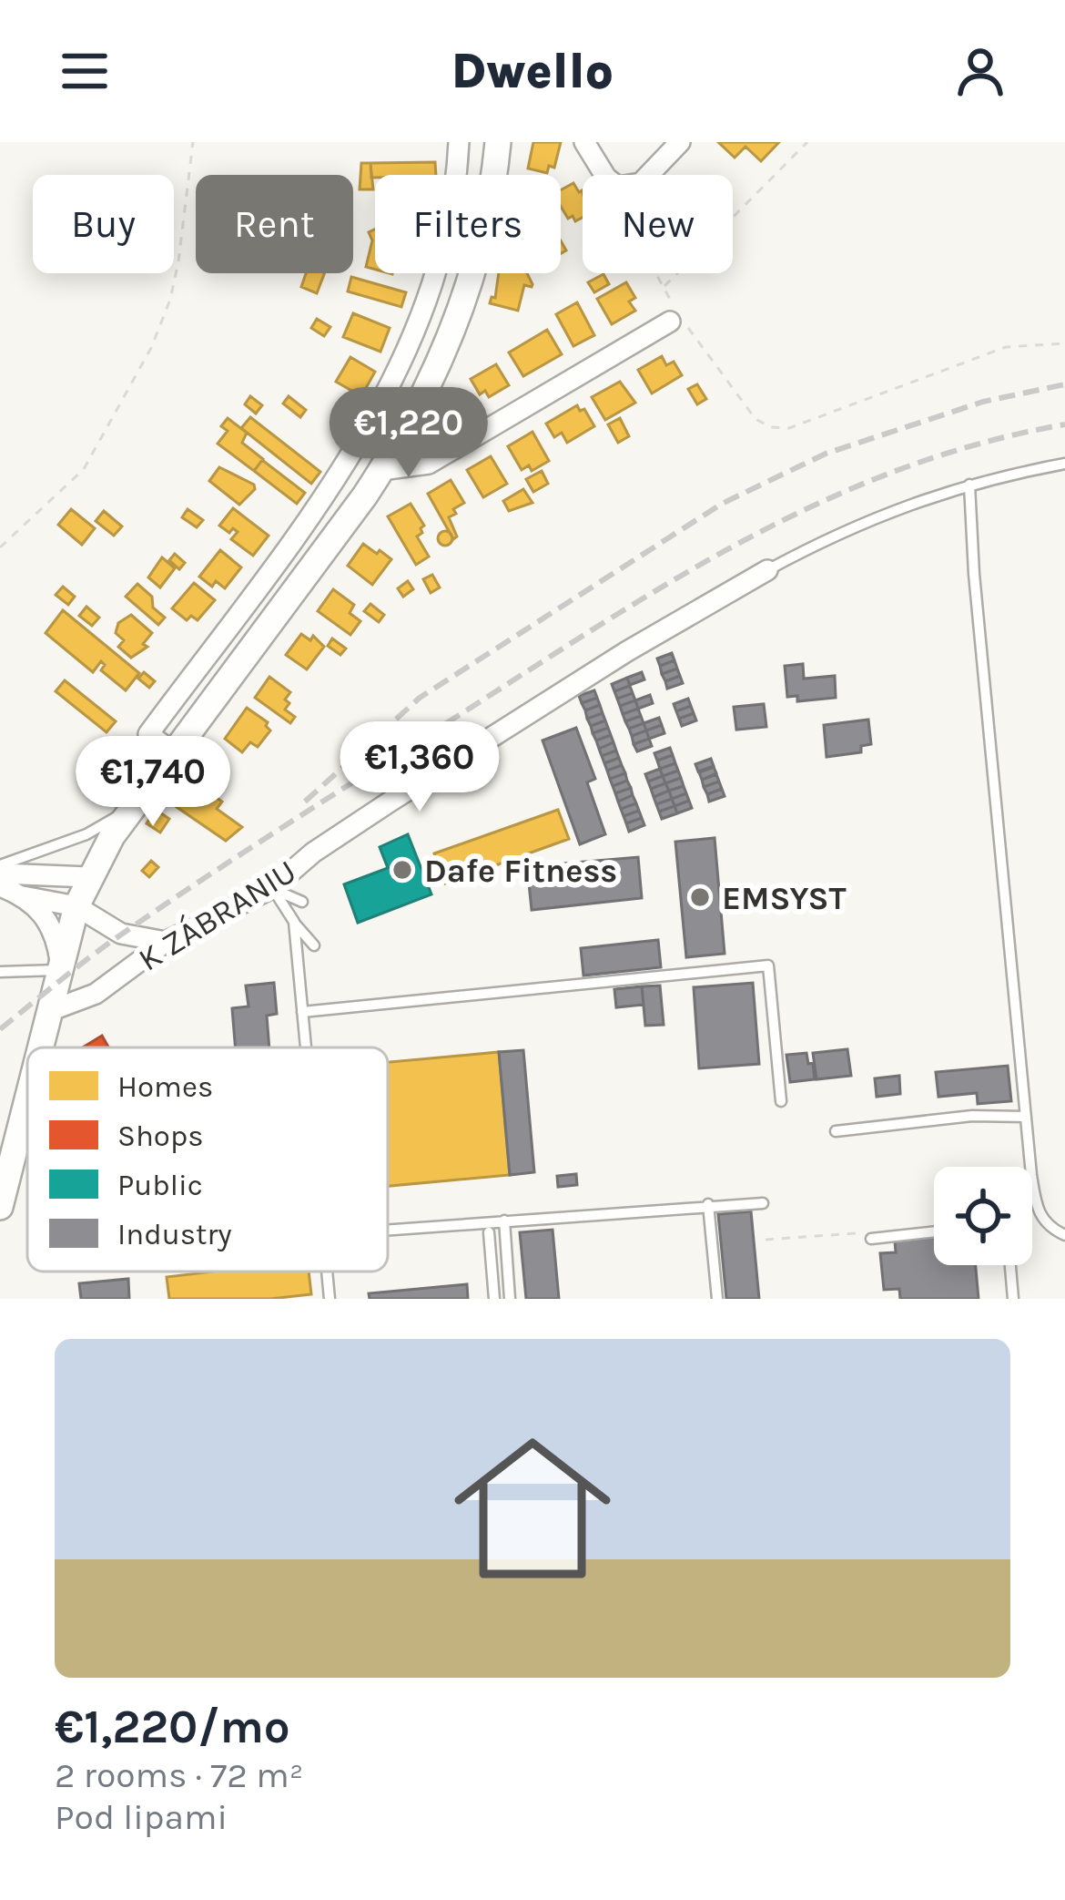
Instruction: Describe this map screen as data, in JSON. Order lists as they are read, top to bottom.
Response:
{
  "streets": {
    "street": ["K ZÁBRANIU"]
  },
  "places": ["Dafe Fitness", "EMSYST"],
  "legend": [
    "Homes",
    "Shops",
    "Public",
    "Industry"
  ],
  "page": {
    "header": "Dwello",
    "chip": [
      "Buy",
      "Rent",
      "Filters",
      "New"
    ],
    "price": ["€1,220", "€1,360", "€1,740"],
    "list": [
      {
        "name": "€1,220/mo",
        "note": "2 rooms · 72 m² · Pod lipami"
      }
    ]
  }
}
